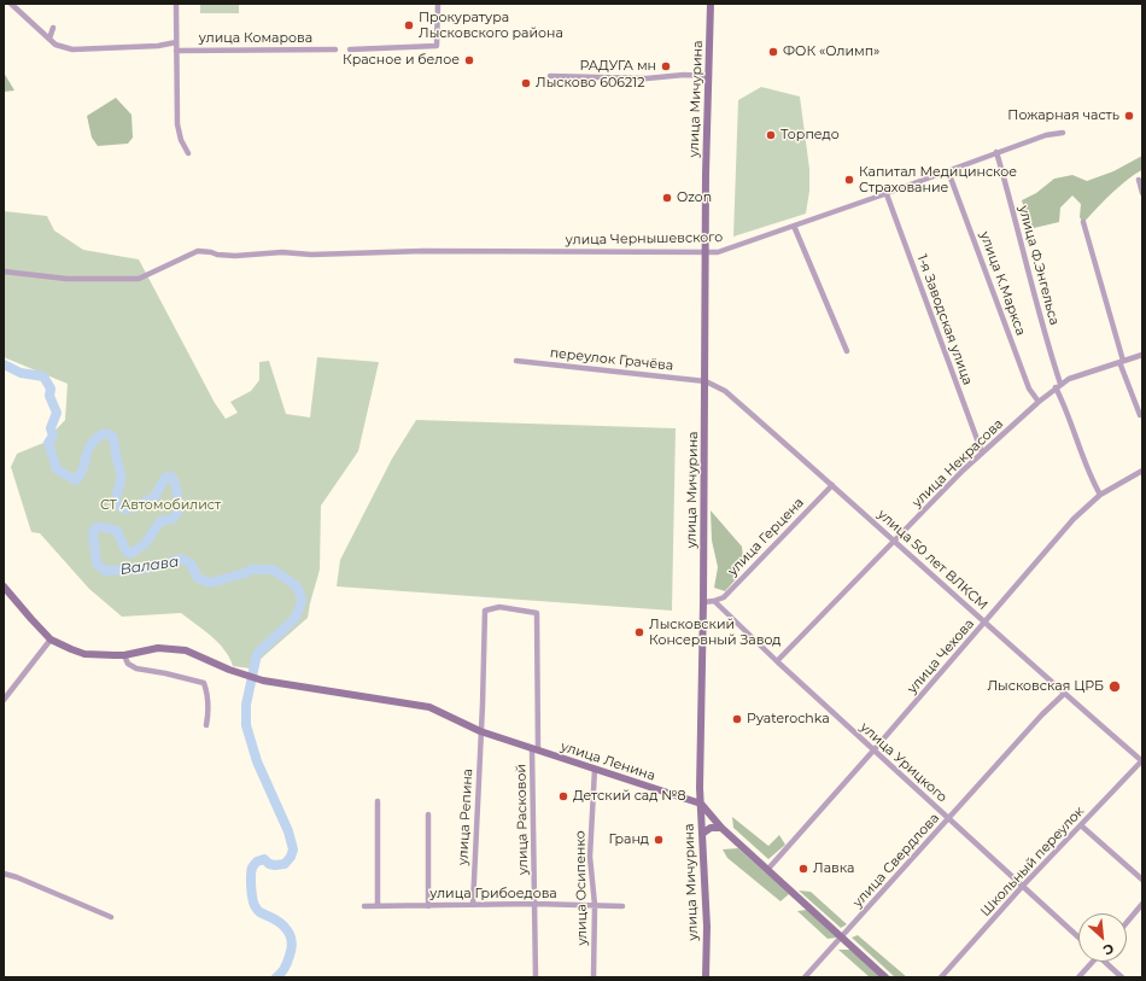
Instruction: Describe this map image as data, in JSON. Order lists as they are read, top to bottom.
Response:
{
  "streets": {
    "main road": ["улица Мичурина", "улица Ленина"],
    "street": [
      "улица Комарова",
      "улица Чернышевского",
      "улица Ф.Энгельса",
      "улица К.Маркса",
      "1-я Заводская улица",
      "переулок Грачёва",
      "улица Некрасова",
      "улица Герцена",
      "улица 50 лет ВЛКСМ",
      "улица Чехова",
      "улица Урицкого",
      "улица Репина",
      "улица Расковой",
      "улица Свердлова",
      "Школьный переулок",
      "улица Осипенко",
      "улица Грибоедова"
    ]
  },
  "crossings": [
    ["улица Мичурина", "улица Чернышевского"],
    ["улица Мичурина", "переулок Грачёва"],
    ["улица Мичурина", "улица 50 лет ВЛКСМ"],
    ["улица Мичурина", "улица Ленина"],
    ["улица Чернышевского", "улица Ф.Энгельса"],
    ["улица Чернышевского", "улица К.Маркса"],
    ["улица Чернышевского", "1-я Заводская улица"],
    ["улица Ф.Энгельса", "улица Некрасова"],
    ["улица Ф.Энгельса", "улица Чехова"],
    ["улица К.Маркса", "улица Некрасова"],
    ["1-я Заводская улица", "улица Некрасова"],
    ["переулок Грачёва", "улица 50 лет ВЛКСМ"],
    ["улица Некрасова", "улица 50 лет ВЛКСМ"],
    ["улица Некрасова", "улица Урицкого"],
    ["улица Герцена", "улица 50 лет ВЛКСМ"],
    ["улица Герцена", "улица Урицкого"],
    ["улица 50 лет ВЛКСМ", "улица Чехова"],
    ["улица 50 лет ВЛКСМ", "улица Свердлова"],
    ["улица 50 лет ВЛКСМ", "Школьный переулок"],
    ["улица Чехова", "улица Урицкого"],
    ["улица Ленина", "улица Репина"],
    ["улица Ленина", "улица Расковой"],
    ["улица Ленина", "улица Осипенко"],
    ["улица Урицкого", "улица Свердлова"],
    ["улица Урицкого", "Школьный переулок"],
    ["улица Репина", "улица Расковой"],
    ["улица Репина", "улица Грибоедова"],
    ["улица Расковой", "улица Грибоедова"],
    ["улица Осипенко", "улица Грибоедова"]
  ],
  "water": ["Валава"],
  "parks": ["СТ Автомобилист"],
  "places": [
    "Прокуратура Лысковского района",
    "ФОК «Олимп»",
    "Красное и белое",
    "РАДУГА мн",
    "Лысково 606212",
    "Пожарная часть",
    "Торпедо",
    "Капитал Медицинское Страхование",
    "Ozon",
    "Лысковский Консервный Завод",
    "Лысковская ЦРБ",
    "Pyaterochka",
    "Детский сад №8",
    "Гранд",
    "Лавка"
  ],
  "north": "bottom right"
}
